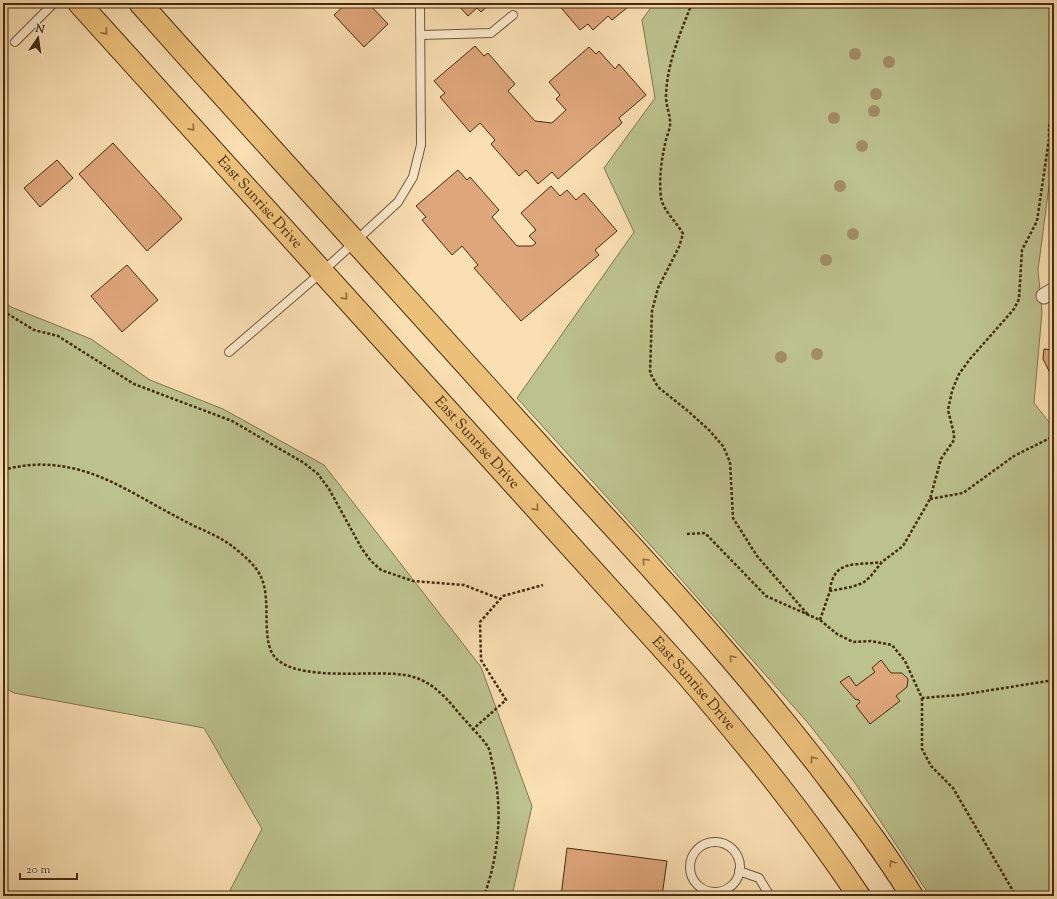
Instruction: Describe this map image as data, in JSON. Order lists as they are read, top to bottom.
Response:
{
  "streets": {
    "main road": ["East Sunrise Drive"]
  },
  "scale_bar": "20 m",
  "north": "top"
}
